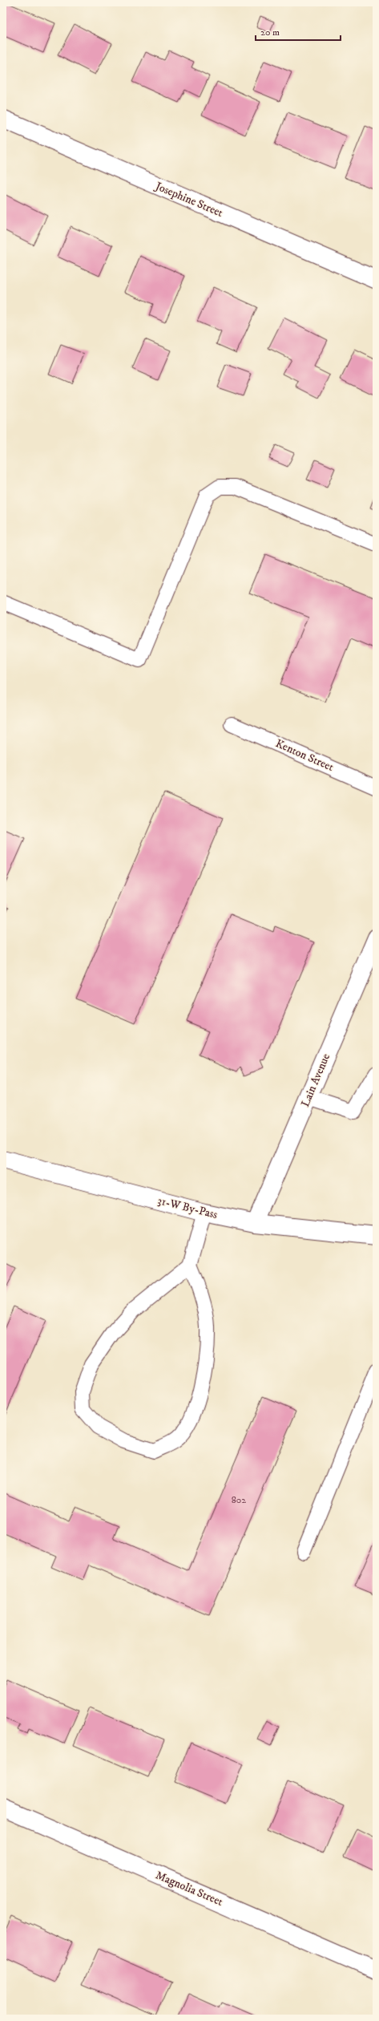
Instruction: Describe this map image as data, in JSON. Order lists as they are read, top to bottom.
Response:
{
  "streets": {
    "street": [
      "Josephine Street",
      "Lain Avenue",
      "31-W By-Pass",
      "Magnolia Street"
    ],
    "lane": ["Kenton Street"]
  },
  "crossings": [
    ["Lain Avenue", "31-W By-Pass"]
  ],
  "house_numbers": ["802"],
  "scale_bar": "20 m"
}
